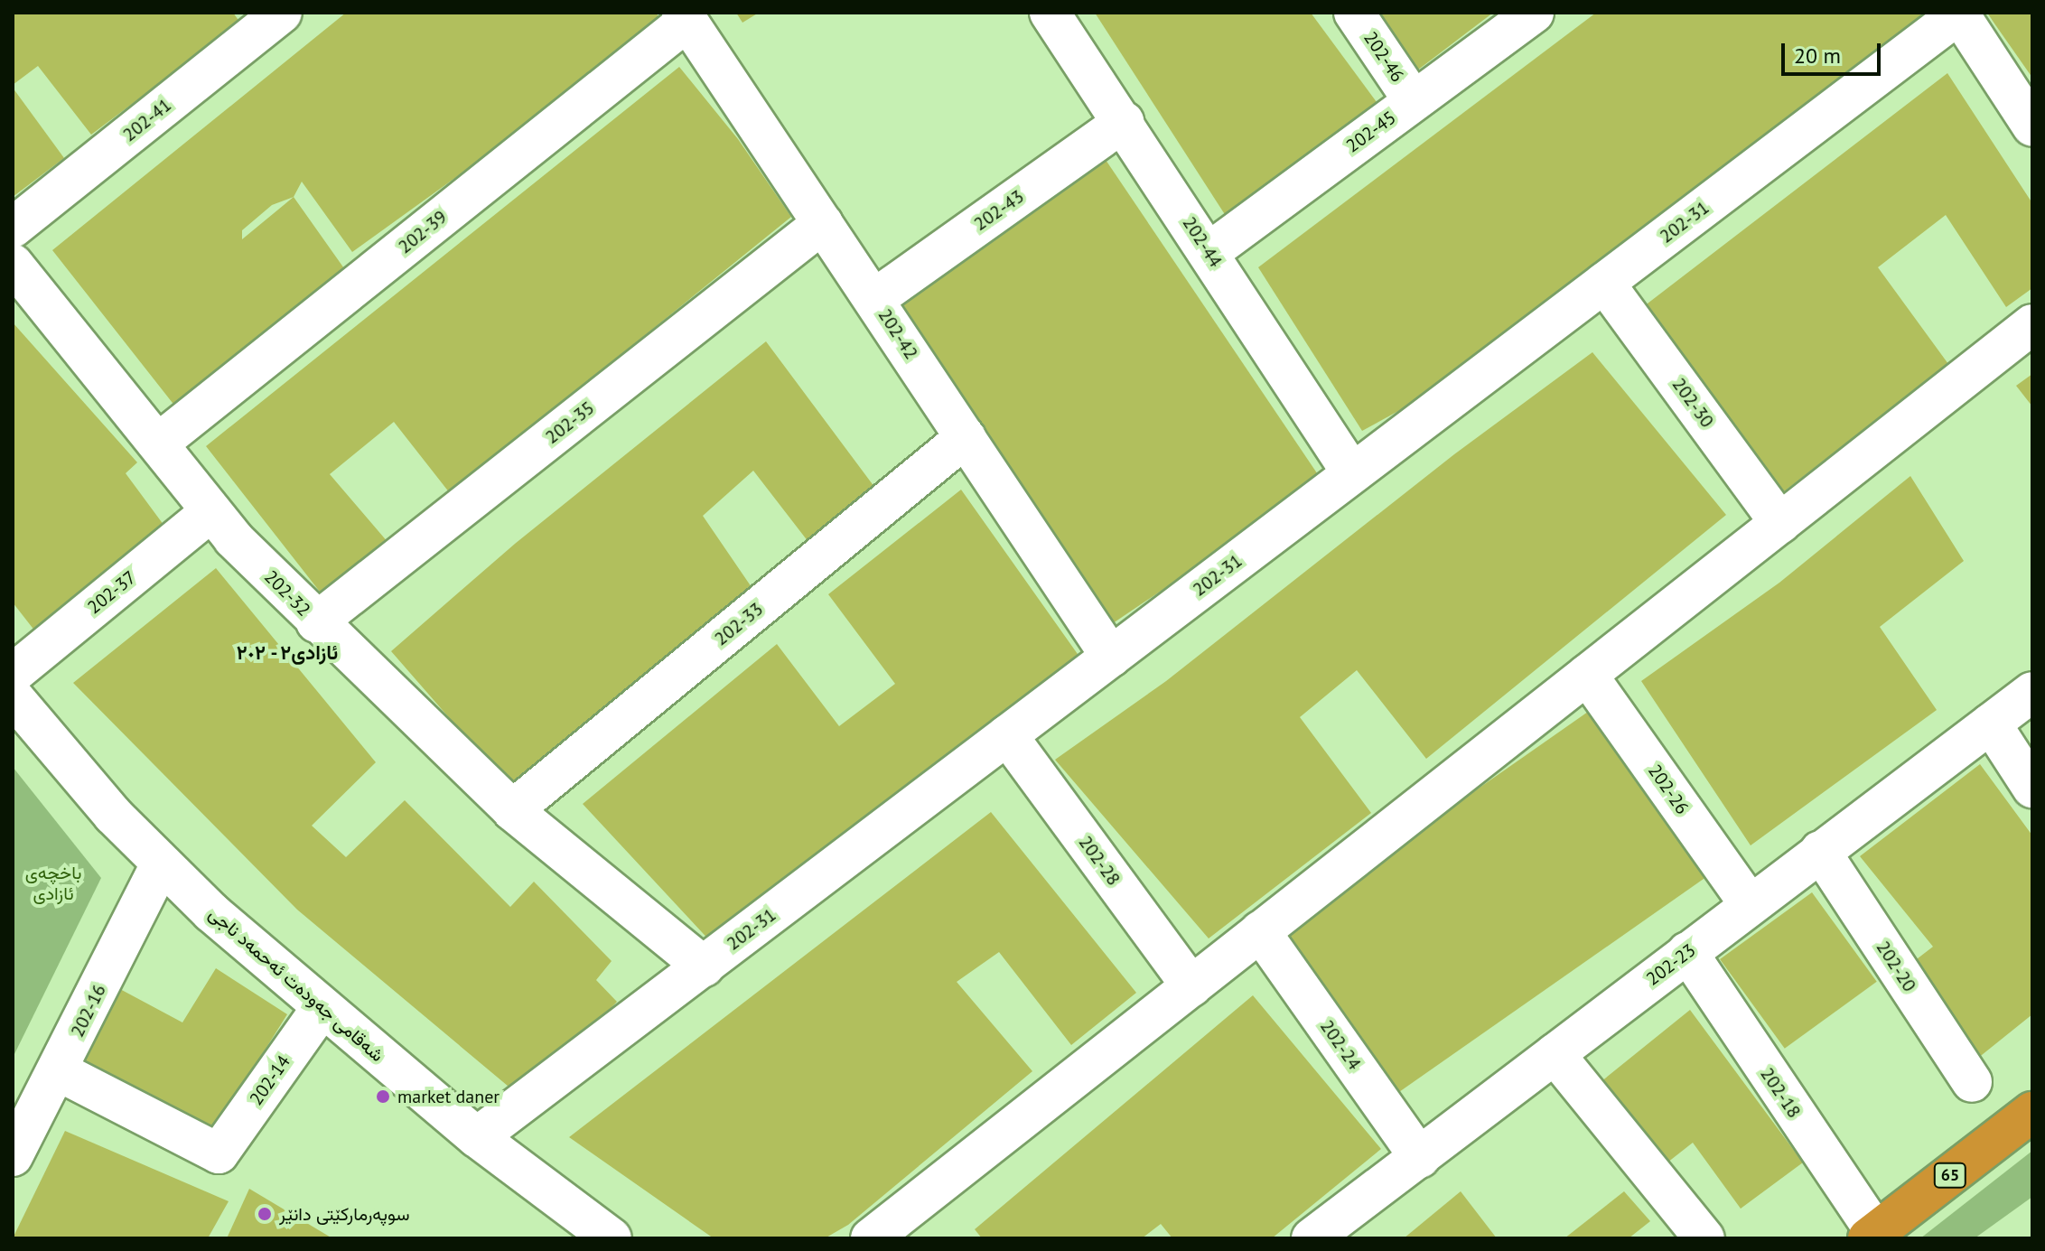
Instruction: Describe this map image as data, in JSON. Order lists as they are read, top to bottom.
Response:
{
  "streets": {
    "highway": ["65"],
    "street": [
      "202-46",
      "202-41",
      "202-45",
      "202-43",
      "202-31",
      "202-39",
      "202-44",
      "202-42",
      "202-30",
      "202-35",
      "202-37",
      "202-32",
      "202-33",
      "202-26",
      "202-28",
      "202-23",
      "202-20",
      "شەقامی جەودەت ئەحمەد ناجی",
      "202-16",
      "202-24",
      "202-14",
      "202-18"
    ]
  },
  "crossings": [
    ["202-46", "202-45"],
    ["202-45", "202-44"],
    ["202-43", "202-44"],
    ["202-43", "202-42"],
    ["202-31", "202-44"],
    ["202-31", "202-42"],
    ["202-31", "202-30"],
    ["202-31", "202-32"],
    ["202-31", "202-28"],
    ["202-31", "شەقامی جەودەت ئەحمەد ناجی"],
    ["202-39", "202-42"],
    ["202-39", "202-32"],
    ["202-42", "202-35"],
    ["202-42", "202-33"],
    ["202-35", "202-32"],
    ["202-37", "202-32"],
    ["202-32", "202-33"],
    ["202-26", "202-23"],
    ["202-23", "202-20"],
    ["202-23", "202-24"],
    ["202-23", "202-18"],
    ["شەقامی جەودەت ئەحمەد ناجی", "202-16"],
    ["شەقامی جەودەت ئەحمەد ناجی", "202-14"],
    ["202-16", "202-14"],
    ["202-18", "65"]
  ],
  "districts": ["ئازادی٢ - ٢٠٢"],
  "parks": ["باخچەی ئازادی"],
  "places": ["market daner", "سوپەرمارکێتی دانێر"],
  "scale_bar": "20 m"
}
